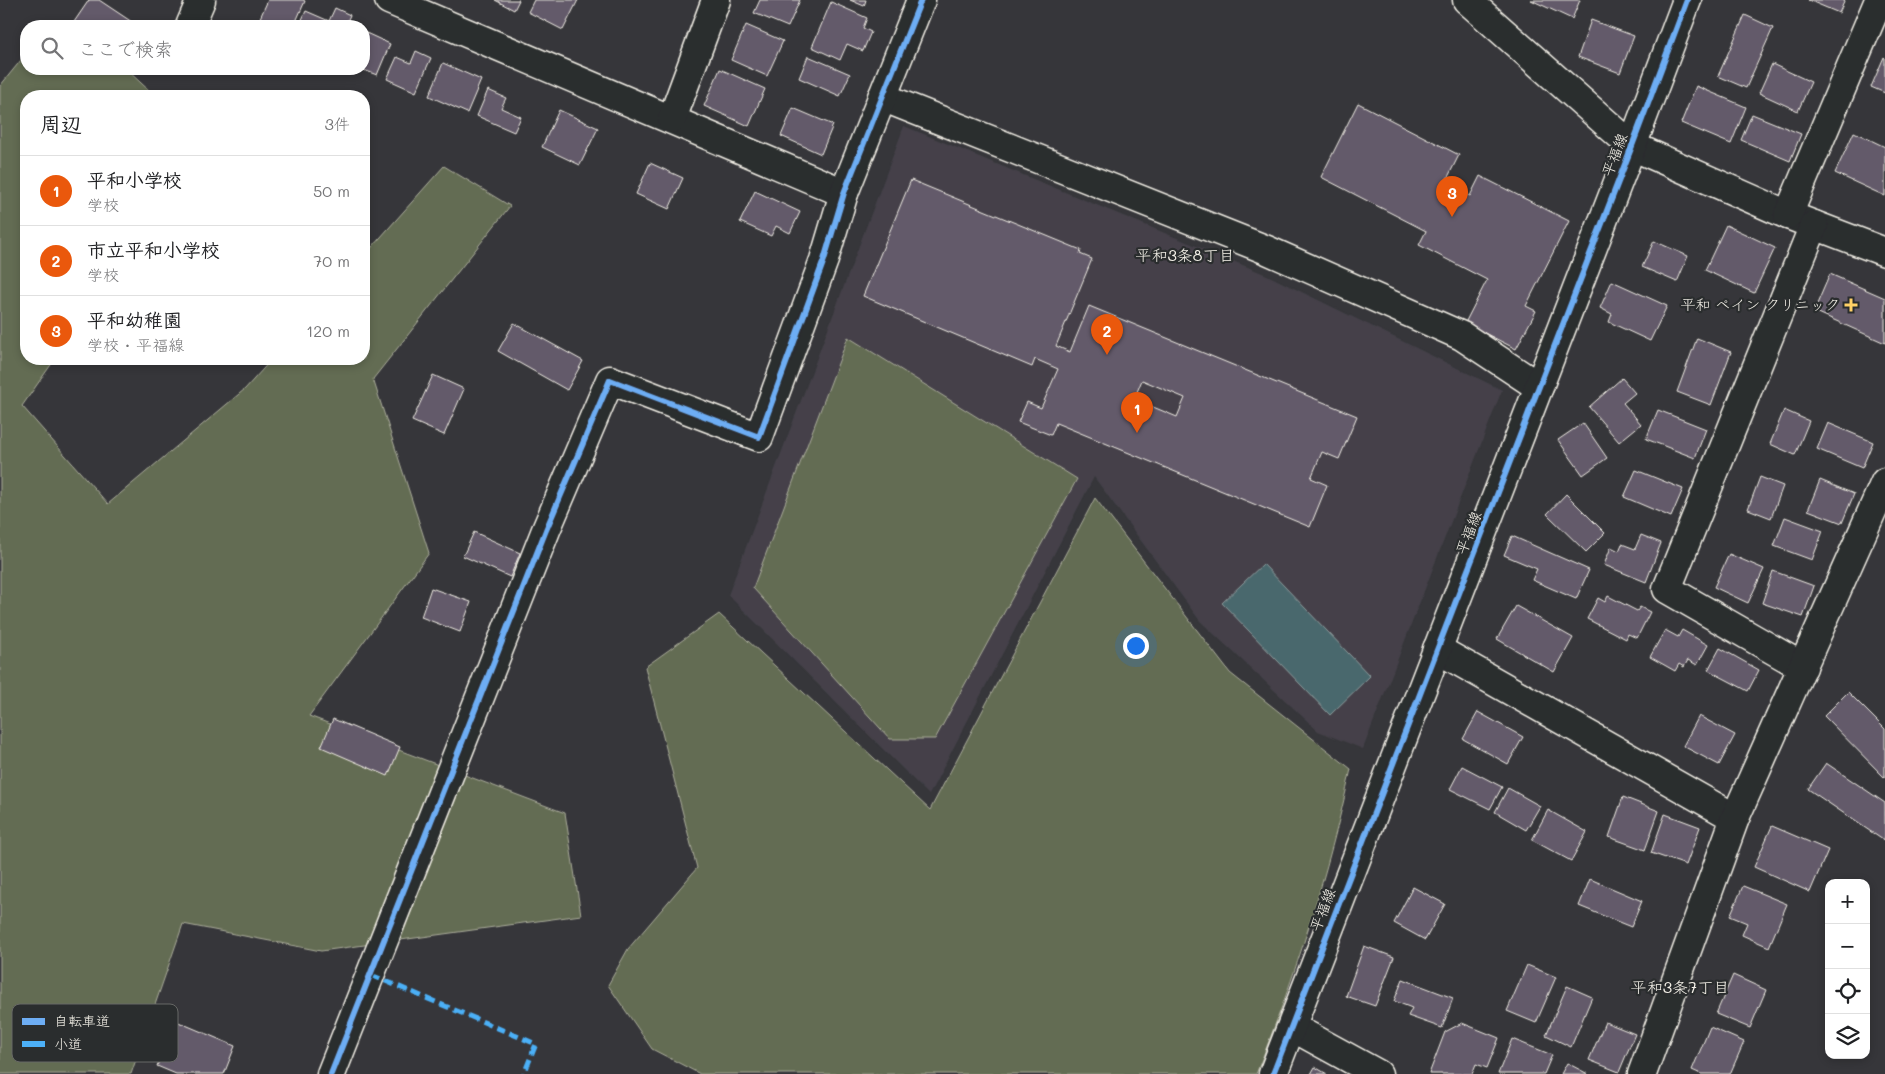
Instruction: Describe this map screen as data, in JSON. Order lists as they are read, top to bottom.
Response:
{
  "streets": {
    "street": ["平福線"]
  },
  "districts": ["平和3条8丁目", "平和3条7丁目"],
  "places": {
    "health": ["平和 ペイン クリニック"]
  },
  "legend": ["自転車道", "小道"],
  "page": {
    "search": "ここで検索",
    "heading": ["周辺", "3件"],
    "list": [
      {
        "mark": "1",
        "name": "平和小学校",
        "note": "学校",
        "value": "50 m"
      },
      {
        "mark": "2",
        "name": "市立平和小学校",
        "note": "学校",
        "value": "70 m"
      },
      {
        "mark": "3",
        "name": "平和幼稚園",
        "note": "学校 · 平福線",
        "value": "120 m"
      }
    ],
    "pins": ["3", "2", "1"],
    "map_buttons": ["+", "−"]
  }
}
